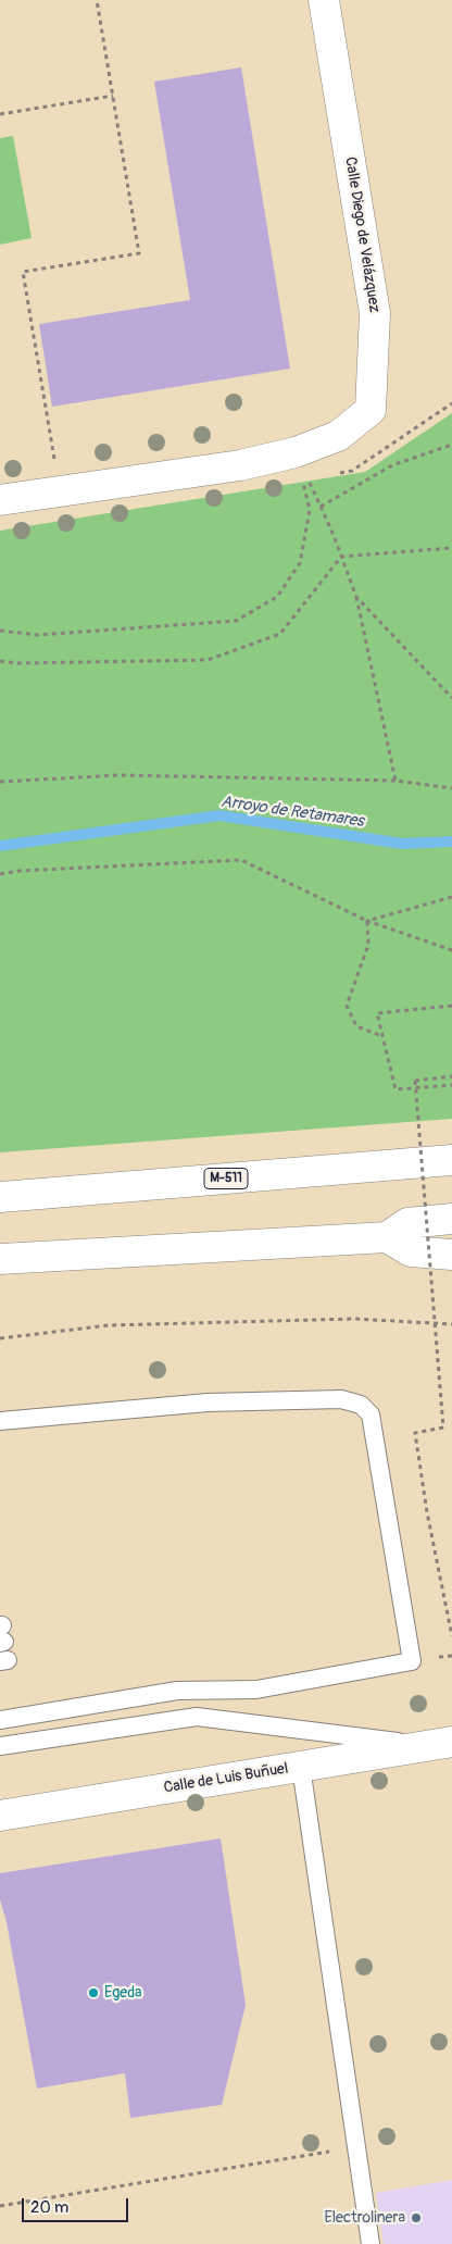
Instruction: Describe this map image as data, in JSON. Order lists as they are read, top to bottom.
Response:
{
  "streets": {
    "main road": ["Calle Diego de Velázquez", "M-511", "Calle de Luis Buñuel"]
  },
  "water": ["Arroyo de Retamares"],
  "places": ["Egeda", "Electrolinera"],
  "scale_bar": "20 m"
}
